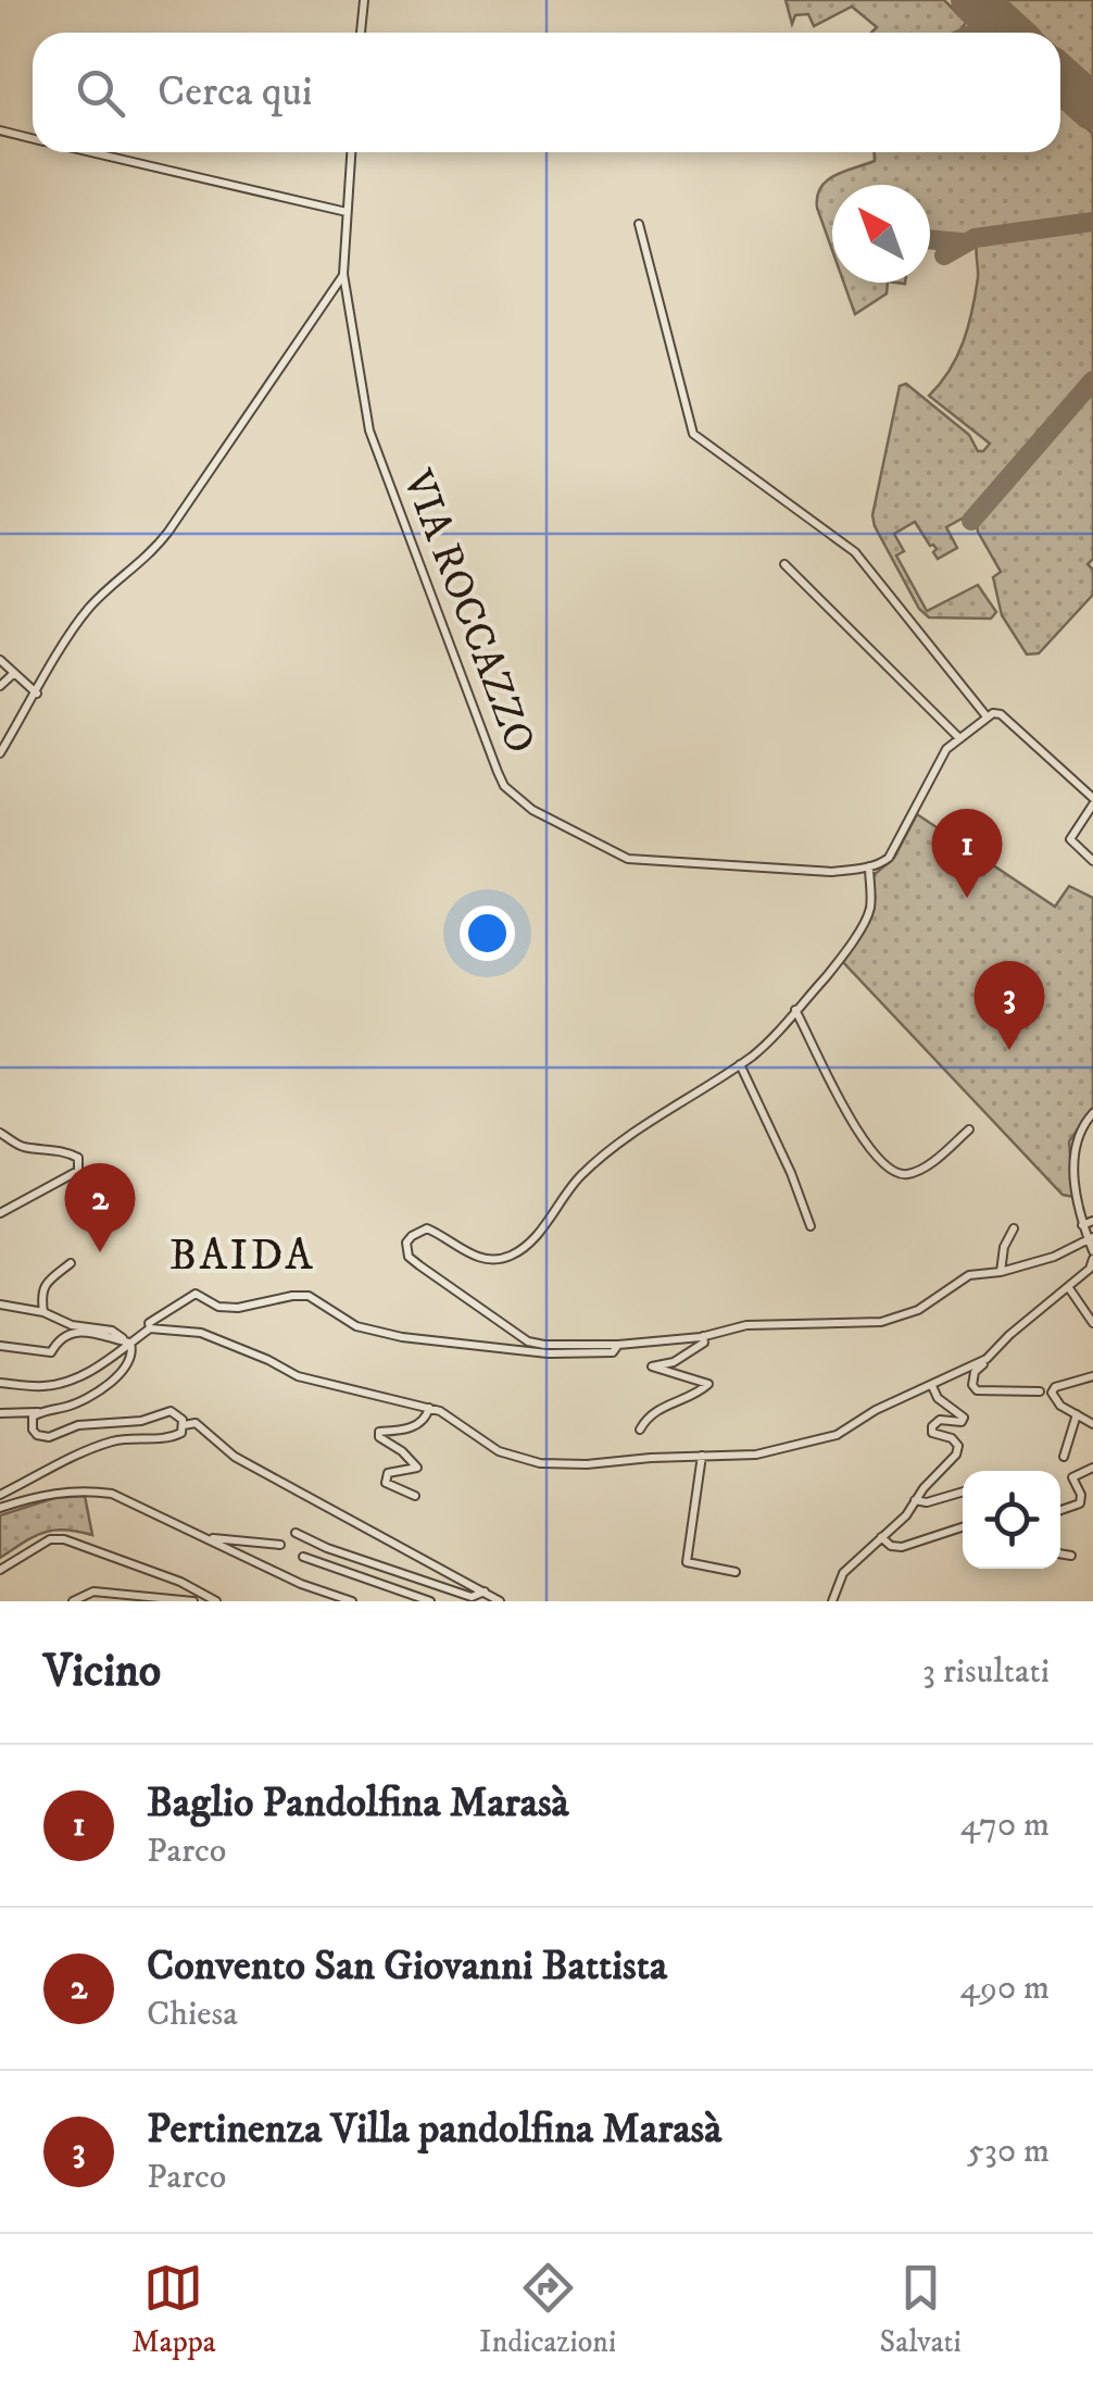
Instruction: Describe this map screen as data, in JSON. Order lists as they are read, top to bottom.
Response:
{
  "streets": {
    "street": ["VIA ROCCAZZO"]
  },
  "districts": ["BAIDA"],
  "north": "top left",
  "page": {
    "search": "Cerca qui",
    "pins": ["1", "3", "2"],
    "heading": ["Vicino", "3 risultati"],
    "list": [
      {
        "mark": "1",
        "name": "Baglio Pandolfina Marasà",
        "note": "Parco",
        "value": "470 m"
      },
      {
        "mark": "2",
        "name": "Convento San Giovanni Battista",
        "note": "Chiesa",
        "value": "490 m"
      },
      {
        "mark": "3",
        "name": "Pertinenza Villa pandolfina Marasà",
        "note": "Parco",
        "value": "530 m"
      }
    ],
    "nav": ["Mappa", "Indicazioni", "Salvati"]
  }
}
